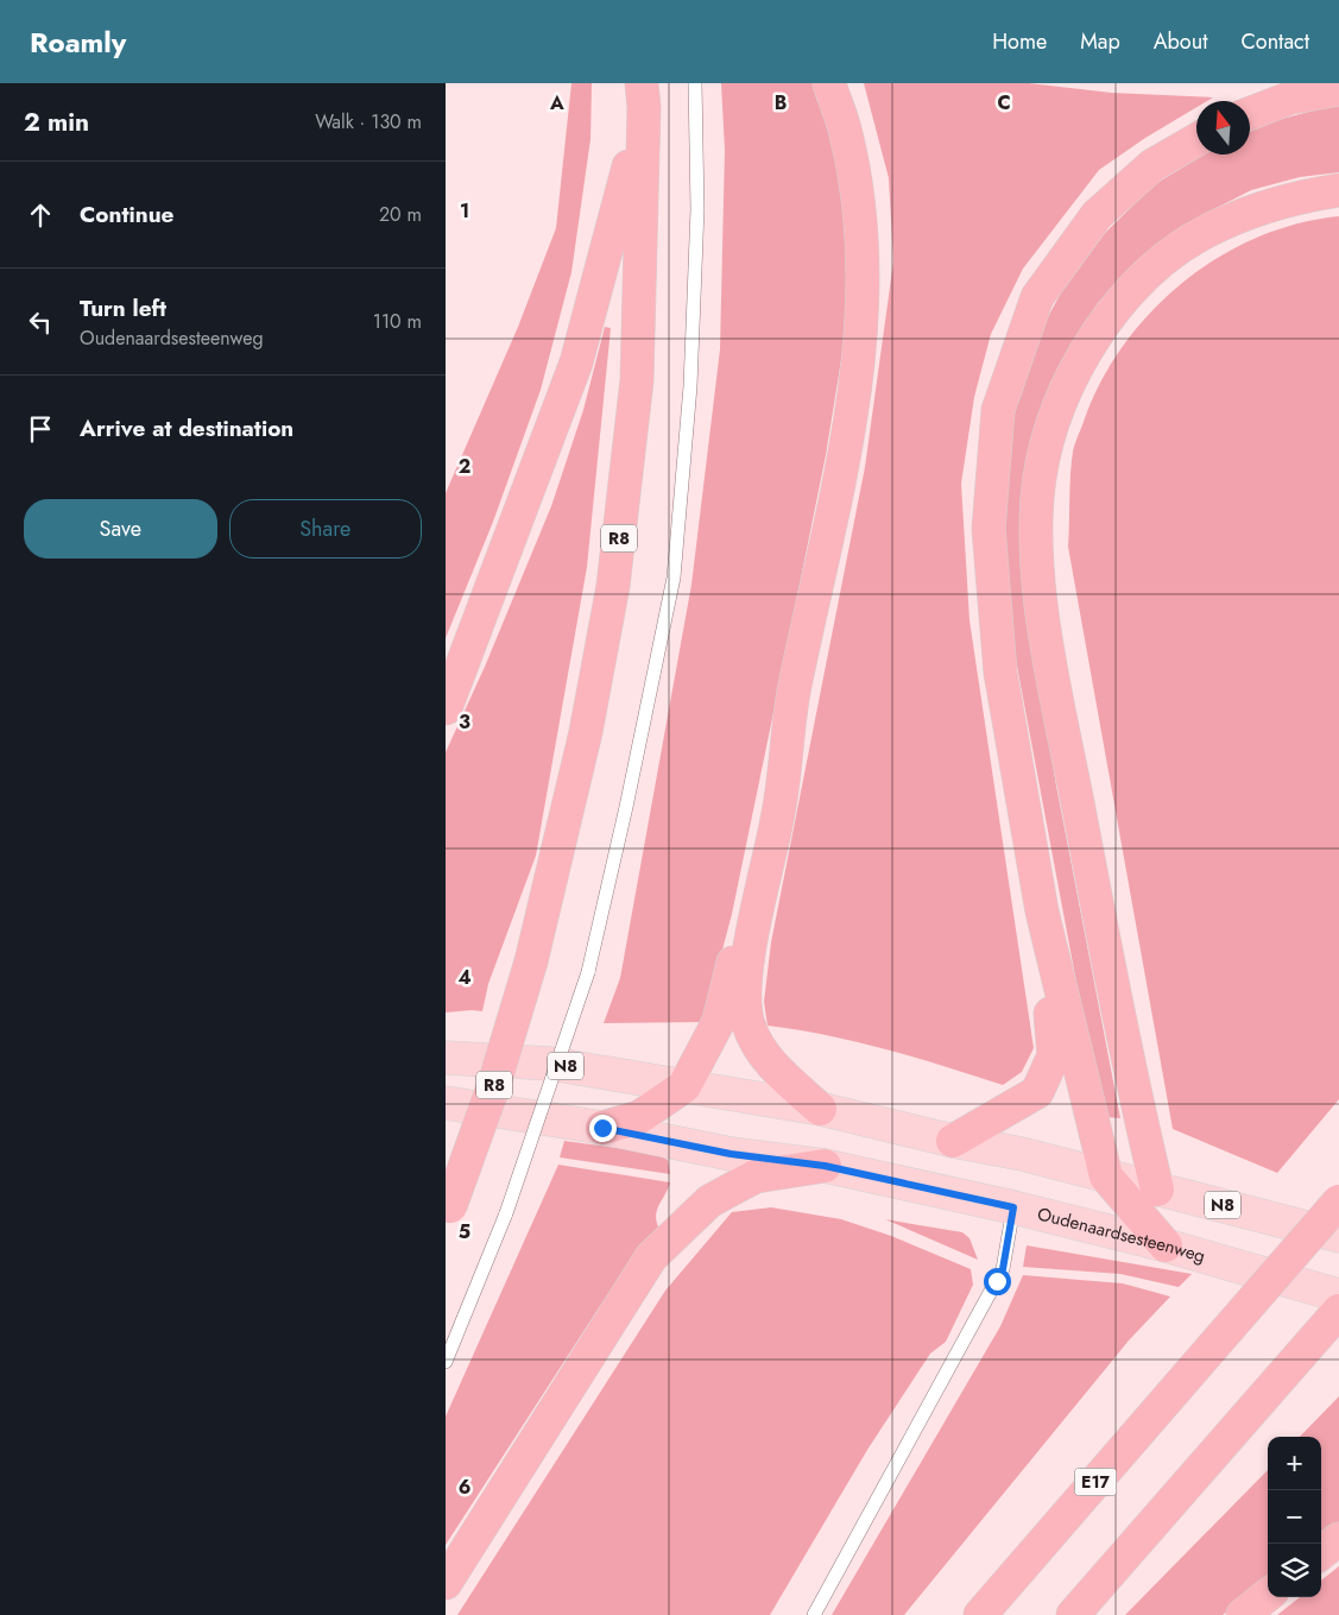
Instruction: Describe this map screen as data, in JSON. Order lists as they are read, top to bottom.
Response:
{
  "streets": {
    "highway": ["R8", "E17"],
    "main road": ["N8", "Oudenaardsesteenweg"]
  },
  "north": "top",
  "page": {
    "header": "Roamly",
    "nav": [
      "Home",
      "Map",
      "About",
      "Contact"
    ],
    "heading": ["2 min", "Walk · 130 m"],
    "list": [
      ["Continue", "20 m"],
      ["Turn left", "Oudenaardsesteenweg", "110 m"],
      "Arrive at destination"
    ],
    "buttons": ["Save", "Share"],
    "map_buttons": ["+", "−"]
  },
  "grid": {
    "columns": ["A", "B", "C"],
    "rows": [
      "1",
      "2",
      "3",
      "4",
      "5",
      "6"
    ]
  }
}
